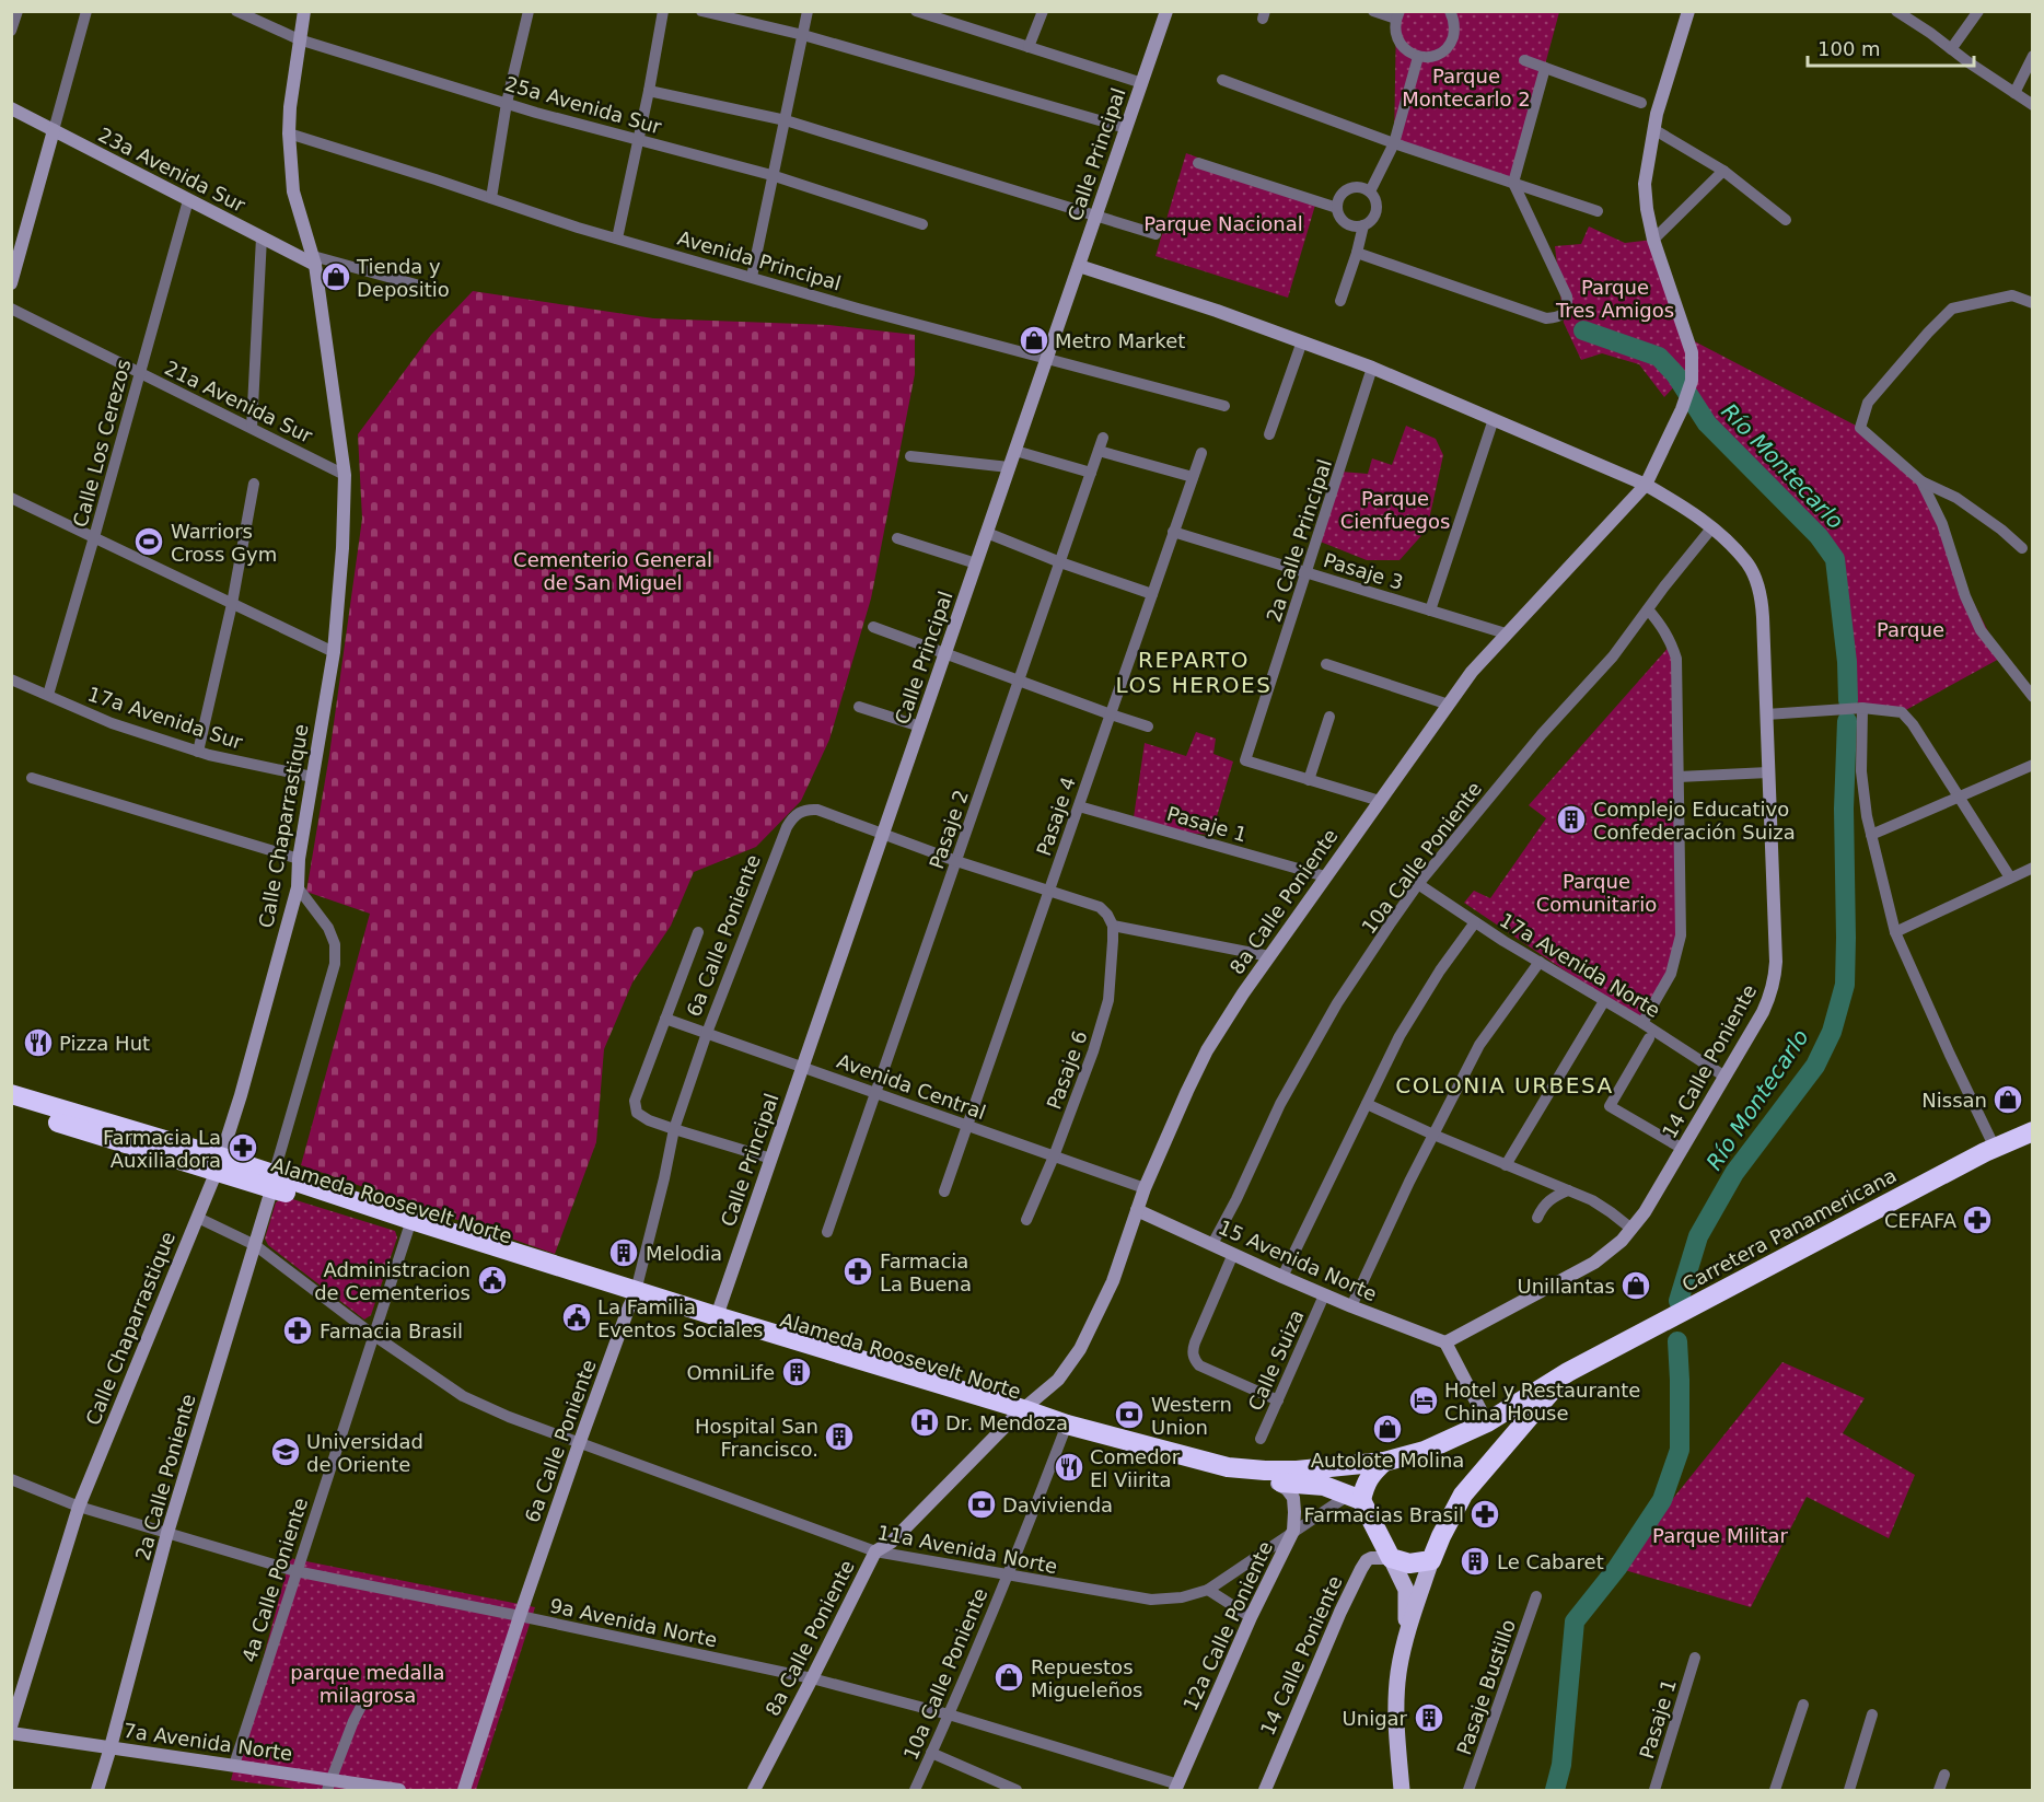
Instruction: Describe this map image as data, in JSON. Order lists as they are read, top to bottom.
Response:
{
  "streets": {
    "highway": ["Alameda Roosevelt Norte", "Carretera Panamericana"],
    "street": [
      "25a Avenida Sur",
      "Calle Principal",
      "23a Avenida Sur",
      "Avenida Principal",
      "21a Avenida Sur",
      "Calle Los Cerezos",
      "2a Calle Principal",
      "Pasaje 3",
      "17a Avenida Sur",
      "Pasaje 4",
      "Pasaje 1",
      "Calle Chaparrastique",
      "Pasaje 2",
      "10a Calle Poniente",
      "8a Calle Poniente",
      "6a Calle Poniente",
      "17a Avenida Norte",
      "14 Calle Poniente",
      "Pasaje 6",
      "Avenida Central",
      "15 Avenida Norte",
      "Calle Suiza",
      "2a Calle Poniente",
      "11a Avenida Norte",
      "4a Calle Poniente",
      "9a Avenida Norte",
      "12a Calle Poniente",
      "Pasaje Bustillo",
      "7a Avenida Norte"
    ]
  },
  "crossings": [
    ["25a Avenida Sur", "Calle Chaparrastique"],
    ["Calle Principal", "Avenida Principal"],
    ["Calle Principal", "6a Calle Poniente"],
    ["Calle Principal", "Avenida Central"],
    ["Calle Principal", "Alameda Roosevelt Norte"],
    ["23a Avenida Sur", "Calle Los Cerezos"],
    ["23a Avenida Sur", "Calle Chaparrastique"],
    ["Avenida Principal", "Calle Chaparrastique"],
    ["21a Avenida Sur", "Calle Los Cerezos"],
    ["21a Avenida Sur", "Calle Chaparrastique"],
    ["Calle Los Cerezos", "17a Avenida Sur"],
    ["2a Calle Principal", "Pasaje 3"],
    ["Pasaje 3", "Pasaje 4"],
    ["Pasaje 3", "8a Calle Poniente"],
    ["17a Avenida Sur", "Calle Chaparrastique"],
    ["Pasaje 4", "Pasaje 1"],
    ["Pasaje 4", "Avenida Central"],
    ["Pasaje 1", "8a Calle Poniente"],
    ["Calle Chaparrastique", "Alameda Roosevelt Norte"],
    ["Calle Chaparrastique", "2a Calle Poniente"],
    ["Calle Chaparrastique", "11a Avenida Norte"],
    ["Calle Chaparrastique", "9a Avenida Norte"],
    ["Pasaje 2", "Avenida Central"],
    ["10a Calle Poniente", "17a Avenida Norte"],
    ["10a Calle Poniente", "14 Calle Poniente"],
    ["10a Calle Poniente", "Alameda Roosevelt Norte"],
    ["10a Calle Poniente", "15 Avenida Norte"],
    ["10a Calle Poniente", "11a Avenida Norte"],
    ["10a Calle Poniente", "9a Avenida Norte"],
    ["8a Calle Poniente", "Avenida Central"],
    ["8a Calle Poniente", "Alameda Roosevelt Norte"],
    ["8a Calle Poniente", "15 Avenida Norte"],
    ["8a Calle Poniente", "11a Avenida Norte"],
    ["8a Calle Poniente", "9a Avenida Norte"],
    ["6a Calle Poniente", "Avenida Central"],
    ["6a Calle Poniente", "Alameda Roosevelt Norte"],
    ["6a Calle Poniente", "11a Avenida Norte"],
    ["6a Calle Poniente", "9a Avenida Norte"],
    ["17a Avenida Norte", "14 Calle Poniente"],
    ["14 Calle Poniente", "15 Avenida Norte"],
    ["Pasaje 6", "Avenida Central"],
    ["Alameda Roosevelt Norte", "Carretera Panamericana"],
    ["Alameda Roosevelt Norte", "2a Calle Poniente"],
    ["Alameda Roosevelt Norte", "11a Avenida Norte"],
    ["Alameda Roosevelt Norte", "4a Calle Poniente"],
    ["Alameda Roosevelt Norte", "12a Calle Poniente"],
    ["15 Avenida Norte", "Calle Suiza"],
    ["2a Calle Poniente", "11a Avenida Norte"],
    ["2a Calle Poniente", "9a Avenida Norte"],
    ["2a Calle Poniente", "7a Avenida Norte"],
    ["11a Avenida Norte", "4a Calle Poniente"],
    ["11a Avenida Norte", "12a Calle Poniente"],
    ["4a Calle Poniente", "9a Avenida Norte"],
    ["4a Calle Poniente", "7a Avenida Norte"],
    ["9a Avenida Norte", "12a Calle Poniente"]
  ],
  "districts": ["REPARTO LOS HEROES", "COLONIA URBESA"],
  "water": ["Río Montecarlo"],
  "parks": [
    "Parque Montecarlo 2",
    "Parque Nacional",
    "Parque Tres Amigos",
    "Parque Cienfuegos",
    "Cementerio General de San Miguel",
    "Parque",
    "Parque Comunitario",
    "Parque Militar",
    "parque medalla milagrosa"
  ],
  "places": {
    "shop": [
      "Tienda y Depositio",
      "Metro Market",
      "Nissan",
      "Unillantas",
      "Autolote Molina",
      "Repuestos Migueleños"
    ],
    "sports": ["Warriors Cross Gym"],
    "building": [
      "Complejo Educativo Confederación Suiza",
      "Melodia",
      "OmniLife",
      "Hospital San Francisco.",
      "Le Cabaret",
      "Unigar"
    ],
    "restaurant": ["Pizza Hut", "Comedor El Viirita"],
    "pharmacy": [
      "Farmacia La Auxiliadora",
      "CEFAFA",
      "Farmacia La Buena",
      "Farnacia Brasil",
      "Farmacias Brasil"
    ],
    "public building": ["Administracion de Cementerios", "La Familia Eventos Sociales"],
    "hotel": ["Hotel y Restaurante China House"],
    "bank": ["Western Union", "Davivienda"],
    "hospital": ["Dr. Mendoza"],
    "school or university": ["Universidad de Oriente"]
  },
  "scale_bar": "100 m"
}
